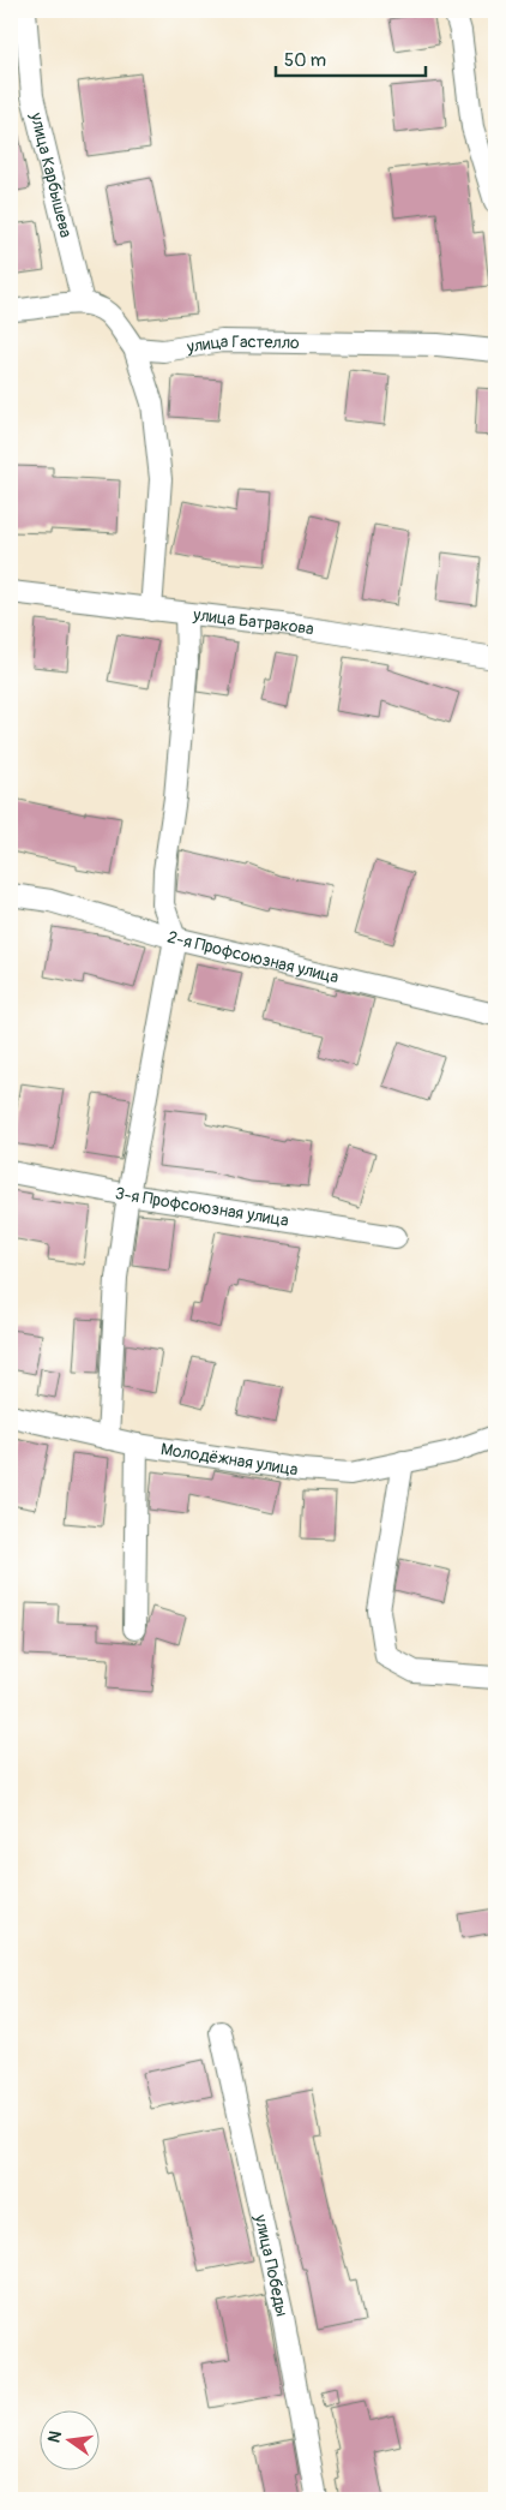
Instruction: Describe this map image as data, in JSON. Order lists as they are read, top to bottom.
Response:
{
  "streets": {
    "street": [
      "улица Карбышева",
      "улица Гастелло",
      "улица Батракова",
      "2-я Профсоюзная улица",
      "3-я Профсоюзная улица",
      "Молодёжная улица",
      "улица Победы"
    ]
  },
  "scale_bar": "50 m",
  "north": "left"
}
